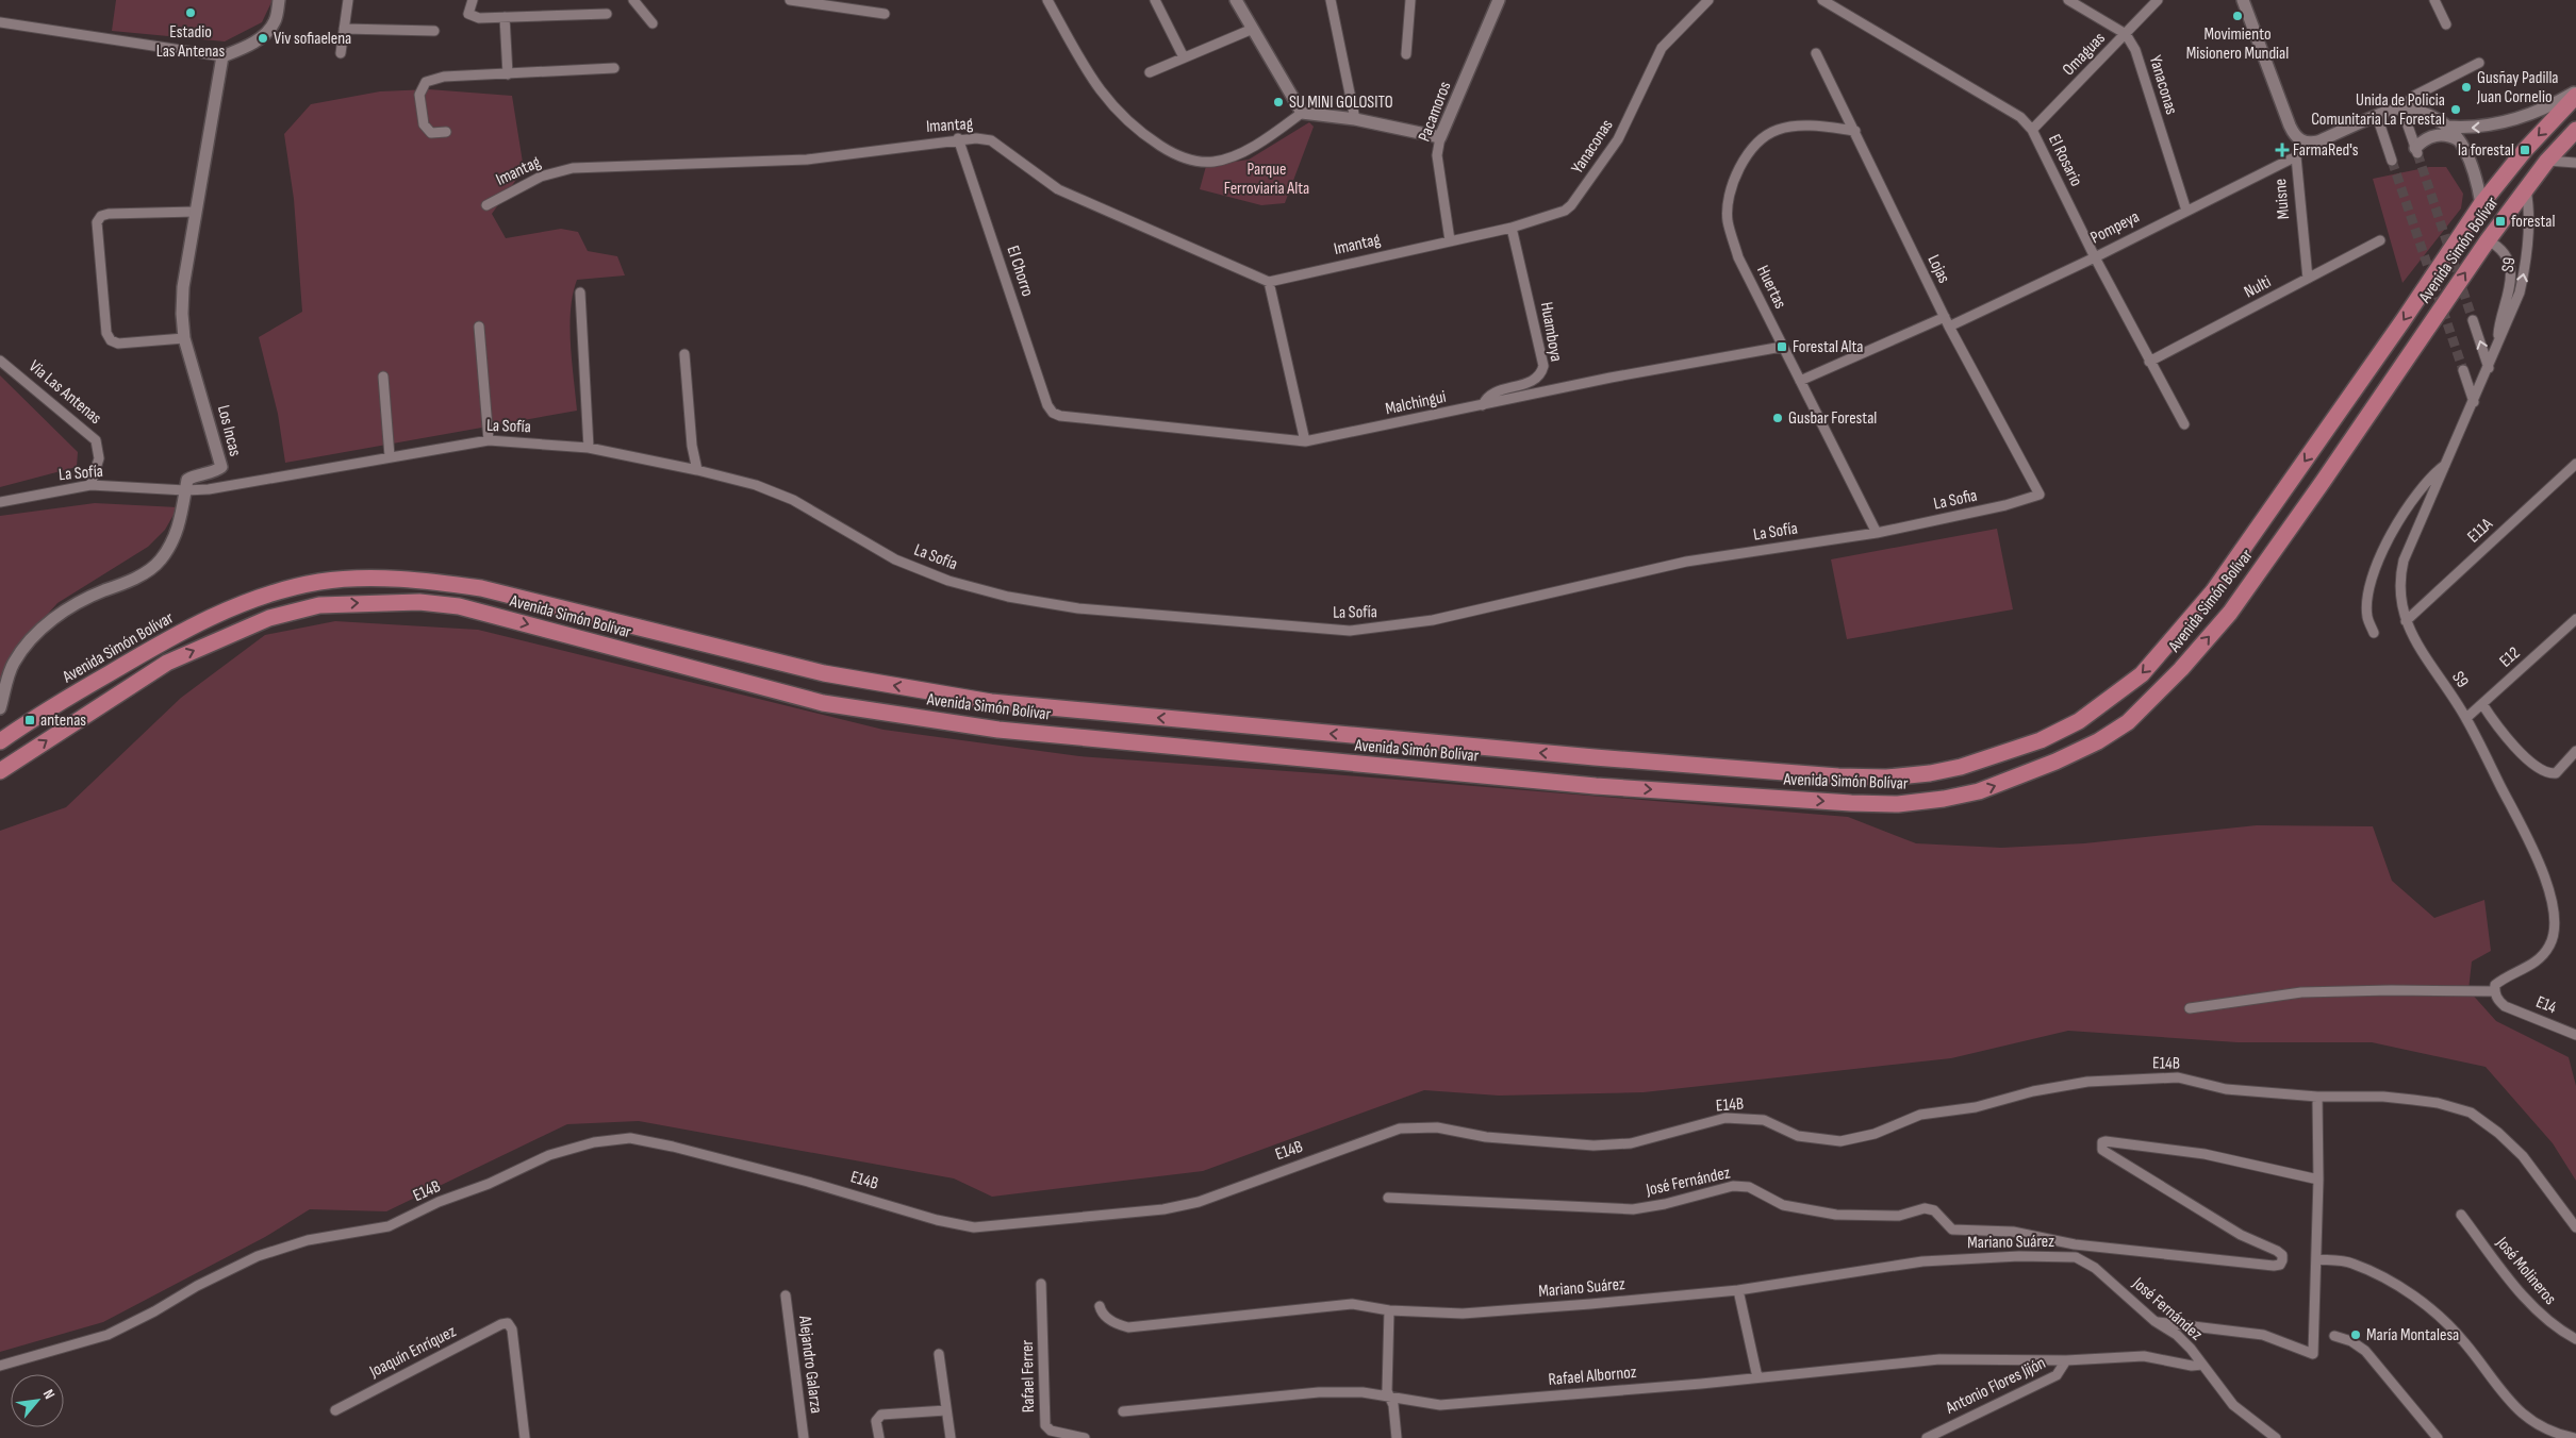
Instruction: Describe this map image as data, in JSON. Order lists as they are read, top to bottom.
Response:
{
  "streets": {
    "highway": ["Avenida Simón Bolívar"],
    "street": [
      "Omaguas",
      "Yanaconas",
      "Pacamoros",
      "Imantag",
      "El Rosario",
      "Muisne",
      "Pompeya",
      "S9",
      "Lojas",
      "El Chorro",
      "Huertas",
      "Nulti",
      "Huamboya",
      "Via Las Antenas",
      "Malchingui",
      "La Sofía",
      "Los Incas",
      "La Sofia",
      "E11A",
      "E12",
      "E14",
      "E14B",
      "José Fernández",
      "Mariano Suárez",
      "José Molineros",
      "Joaquín Enríquez",
      "Alejandro Galarza",
      "Rafael Ferrer",
      "Rafael Albornoz",
      "Antonio Flores Jijón"
    ]
  },
  "crossings": [
    ["Omaguas", "Yanaconas"],
    ["Omaguas", "El Rosario"],
    ["Yanaconas", "Pacamoros"],
    ["Yanaconas", "Imantag"],
    ["Yanaconas", "Pompeya"],
    ["Yanaconas", "Huamboya"],
    ["Pacamoros", "Imantag"],
    ["Imantag", "El Chorro"],
    ["El Rosario", "Pompeya"],
    ["El Rosario", "Nulti"],
    ["Muisne", "Pompeya"],
    ["Muisne", "Nulti"],
    ["Pompeya", "Lojas"],
    ["Pompeya", "Huertas"],
    ["Avenida Simón Bolívar", "S9"],
    ["S9", "E11A"],
    ["S9", "E12"],
    ["S9", "E14"],
    ["Lojas", "Huertas"],
    ["Lojas", "La Sofia"],
    ["El Chorro", "Malchingui"],
    ["Huertas", "Malchingui"],
    ["Huertas", "La Sofía"],
    ["Huertas", "La Sofia"],
    ["Huamboya", "Malchingui"],
    ["Via Las Antenas", "La Sofía"],
    ["La Sofía", "Los Incas"],
    ["La Sofía", "La Sofia"],
    ["José Fernández", "Mariano Suárez"],
    ["José Fernández", "Antonio Flores Jijón"],
    ["Rafael Albornoz", "Antonio Flores Jijón"]
  ],
  "parks": ["Parque Ferroviaria Alta"],
  "places": {
    "other": [
      "Estadio Las Antenas",
      "Movimiento Misionero Mundial",
      "Viv sofiaelena",
      "Gusñay Padilla Juan Cornelio",
      "SU MINI GOLOSITO",
      "Unida de Policia Comunitaria La Forestal",
      "Gusbar Forestal",
      "María Montalesa"
    ],
    "health": ["FarmaRed's"],
    "transit": [
      "la forestal",
      "forestal",
      "Forestal Alta",
      "antenas"
    ]
  },
  "north": "top right"
}
